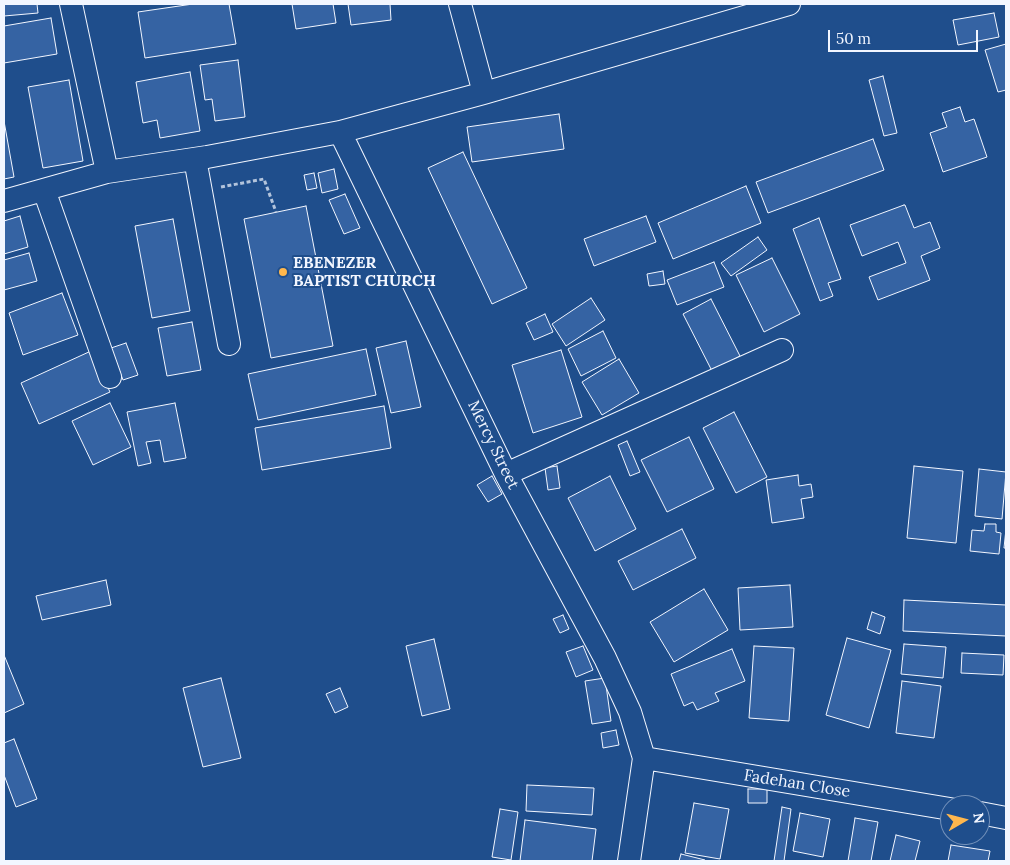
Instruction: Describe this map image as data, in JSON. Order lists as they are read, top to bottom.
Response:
{
  "streets": {
    "street": ["Mercy Street", "Fadehan Close"]
  },
  "crossings": [
    ["Mercy Street", "Fadehan Close"]
  ],
  "places": ["EBENEZER BAPTIST CHURCH"],
  "scale_bar": "50 m",
  "north": "right"
}
